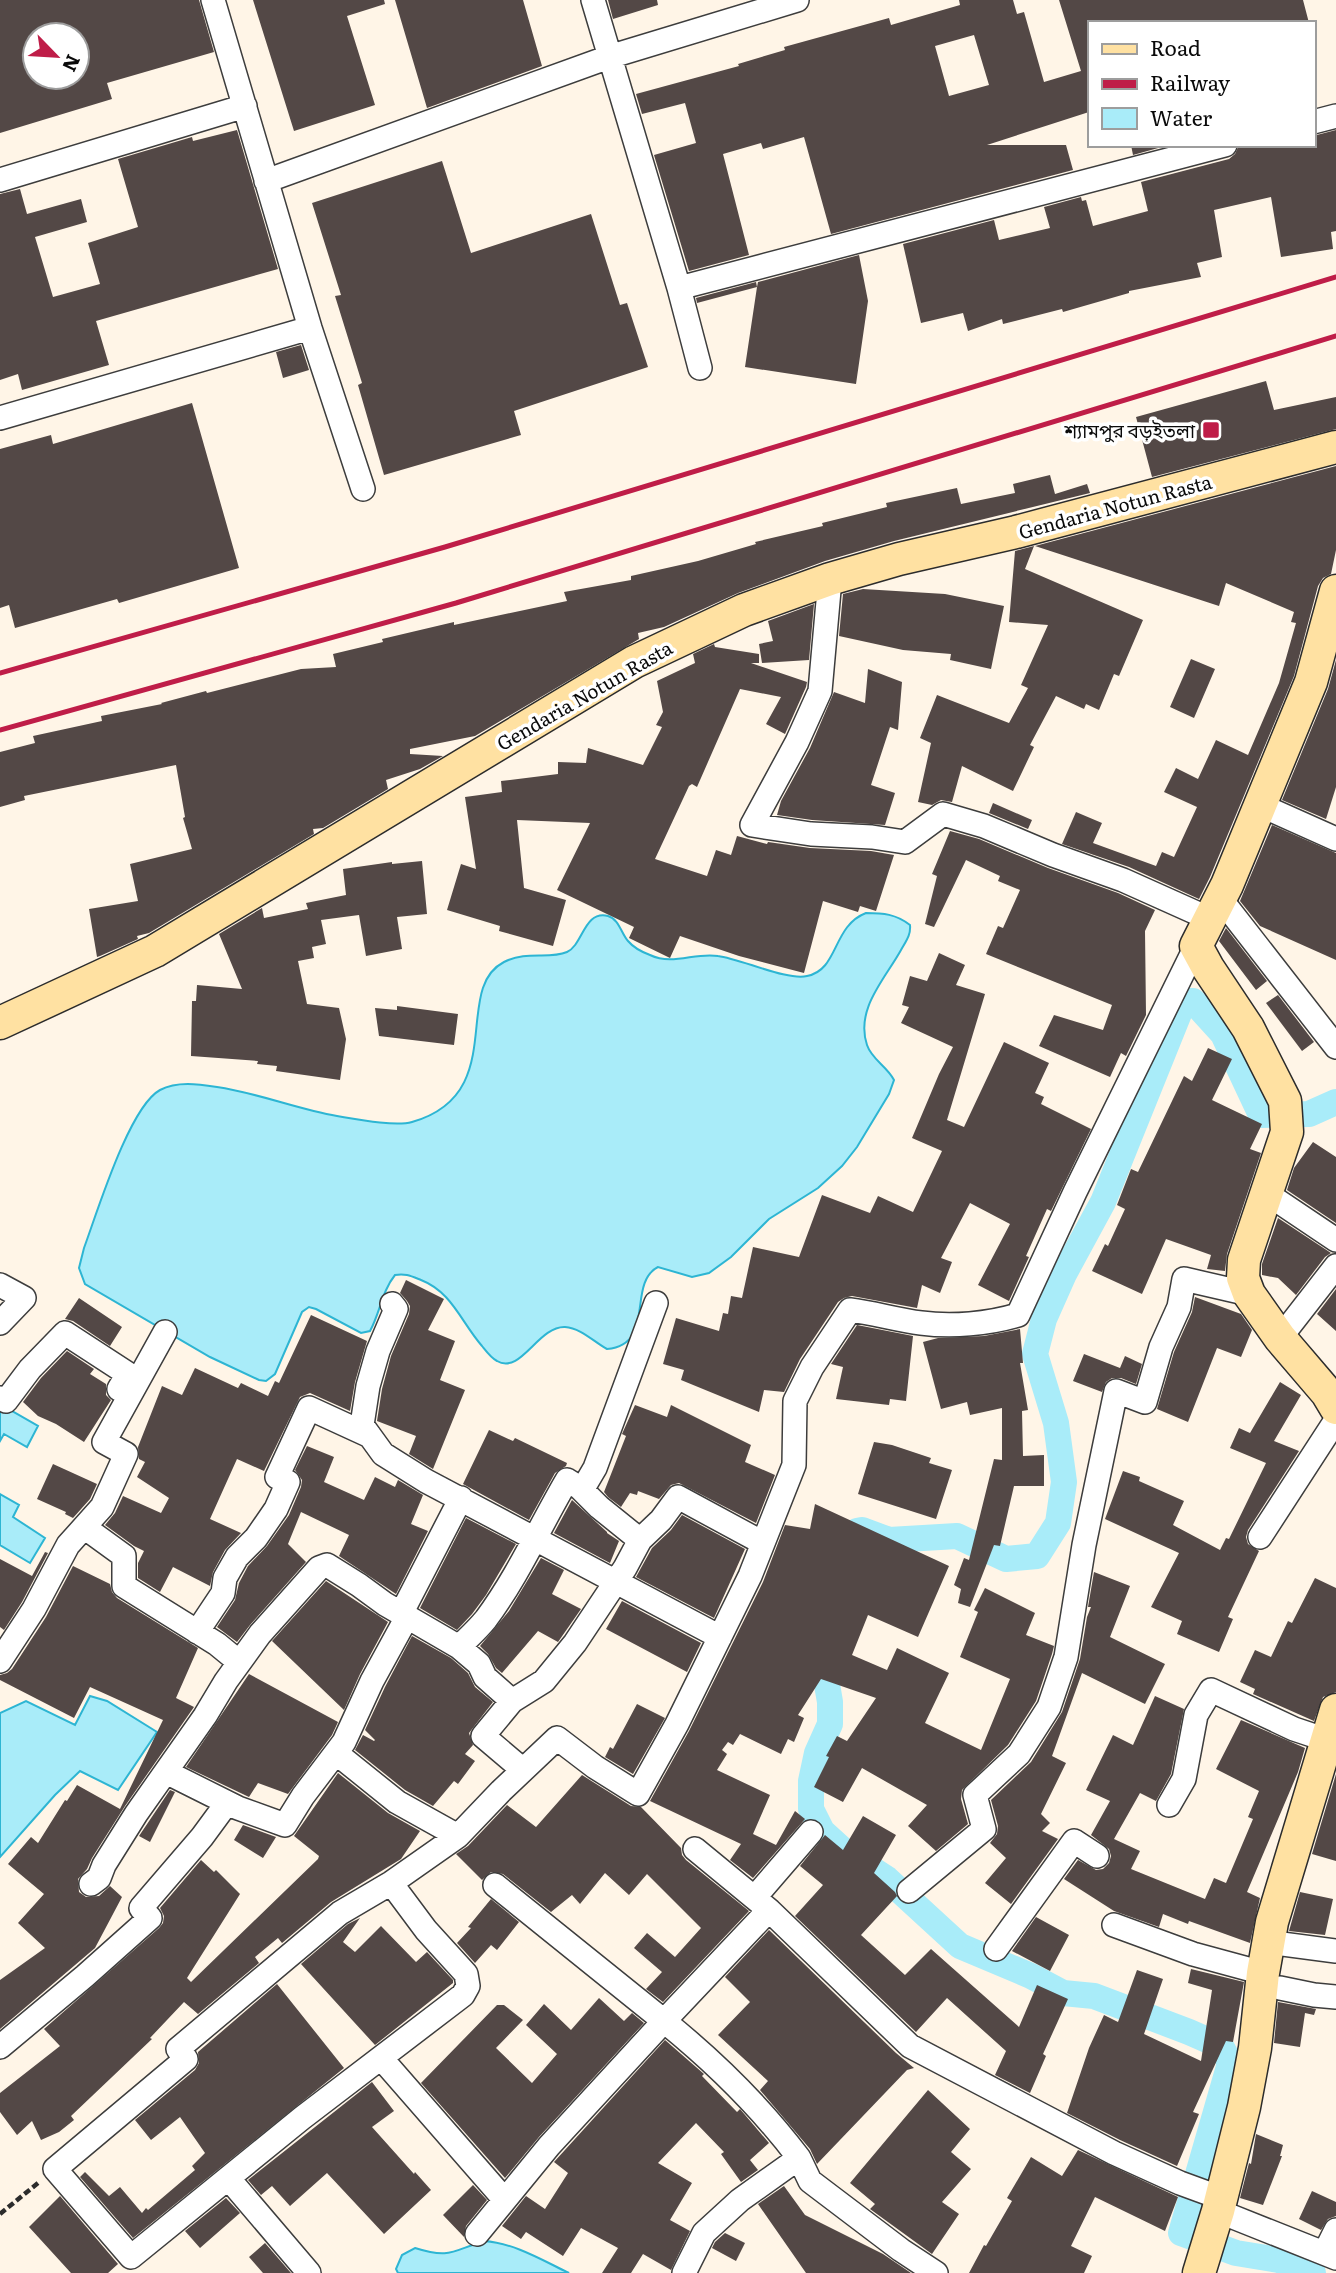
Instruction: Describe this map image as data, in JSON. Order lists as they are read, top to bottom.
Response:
{
  "streets": {
    "main road": ["Gendaria Notun Rasta"]
  },
  "places": {
    "transit": ["শ্যামপুর বড়ইতলা"]
  },
  "legend": ["Road", "Railway", "Water"],
  "north": "bottom right"
}
